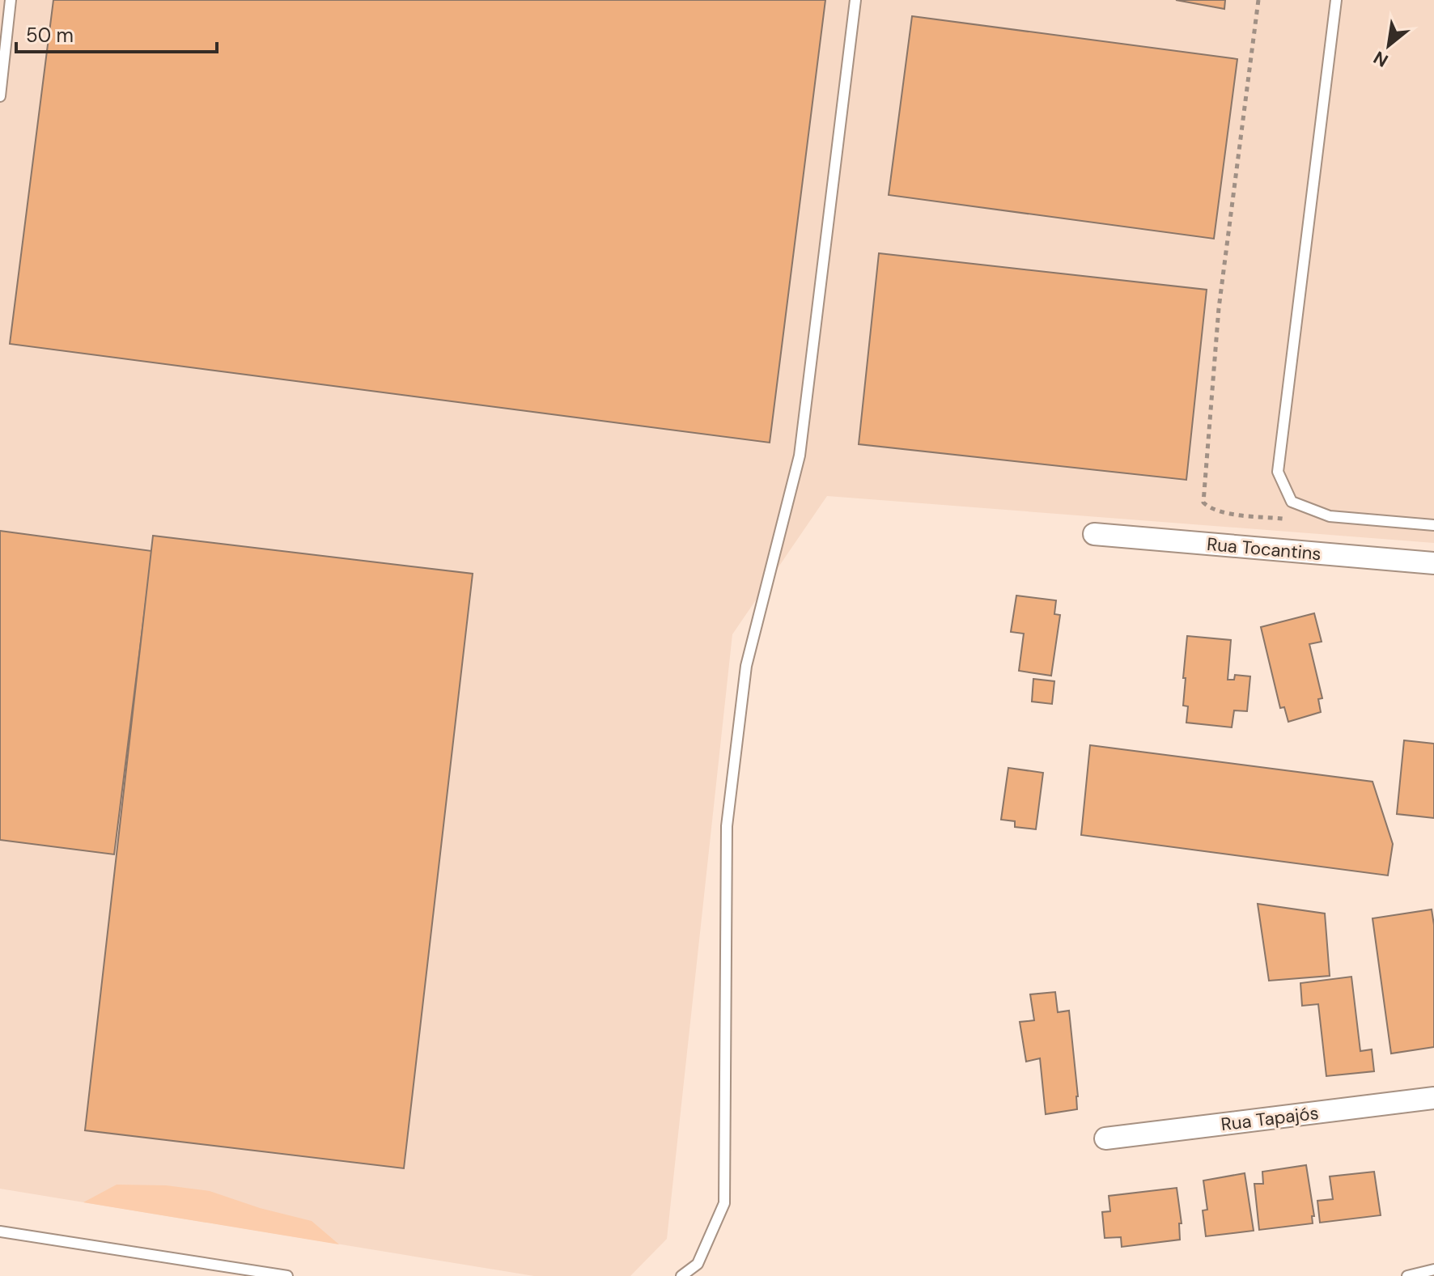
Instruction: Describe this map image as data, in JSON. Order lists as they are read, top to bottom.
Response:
{
  "streets": {
    "street": ["Rua Tocantins", "Rua Tapajós"]
  },
  "scale_bar": "50 m",
  "north": "bottom left"
}
